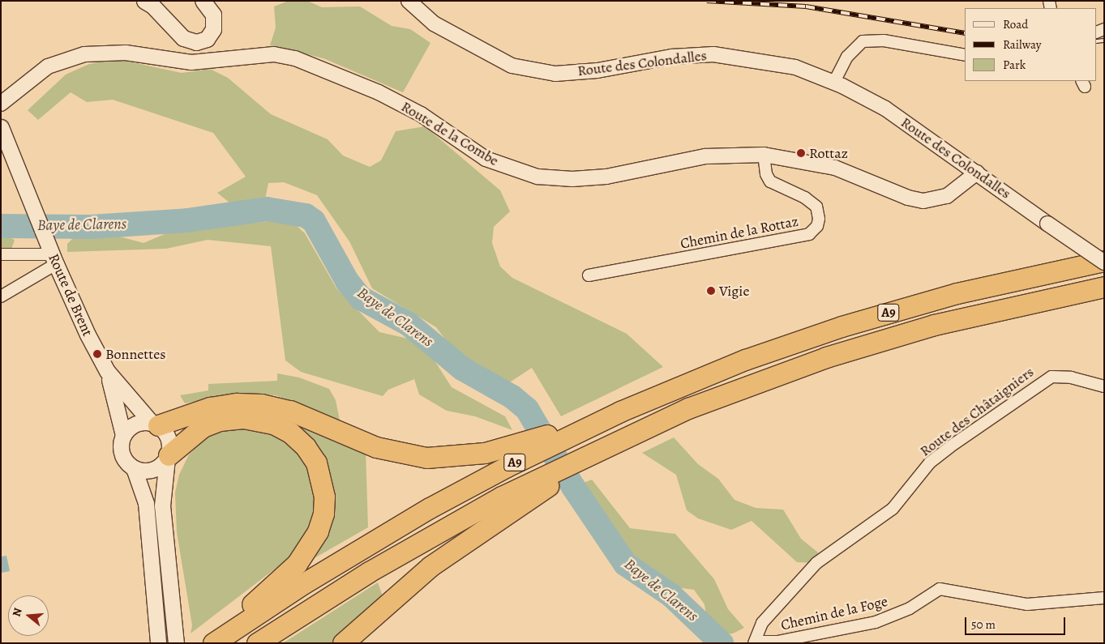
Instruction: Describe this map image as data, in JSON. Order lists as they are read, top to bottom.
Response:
{
  "streets": {
    "highway": ["A9"],
    "main road": ["Route de Brent"],
    "street": [
      "Route des Colondalles",
      "Route de la Combe",
      "Chemin de la Rottaz",
      "Route des Châtaigniers",
      "Chemin de la Foge"
    ]
  },
  "crossings": [
    ["Route des Colondalles", "Route de la Combe"],
    ["Route des Colondalles", "A9"],
    ["Route de la Combe", "Chemin de la Rottaz"],
    ["Route des Châtaigniers", "Chemin de la Foge"]
  ],
  "water": ["Baye de Clarens"],
  "places": ["Rottaz", "Vigie", "Bonnettes"],
  "legend": ["Road", "Railway", "Park"],
  "scale_bar": "50 m",
  "north": "left"
}
